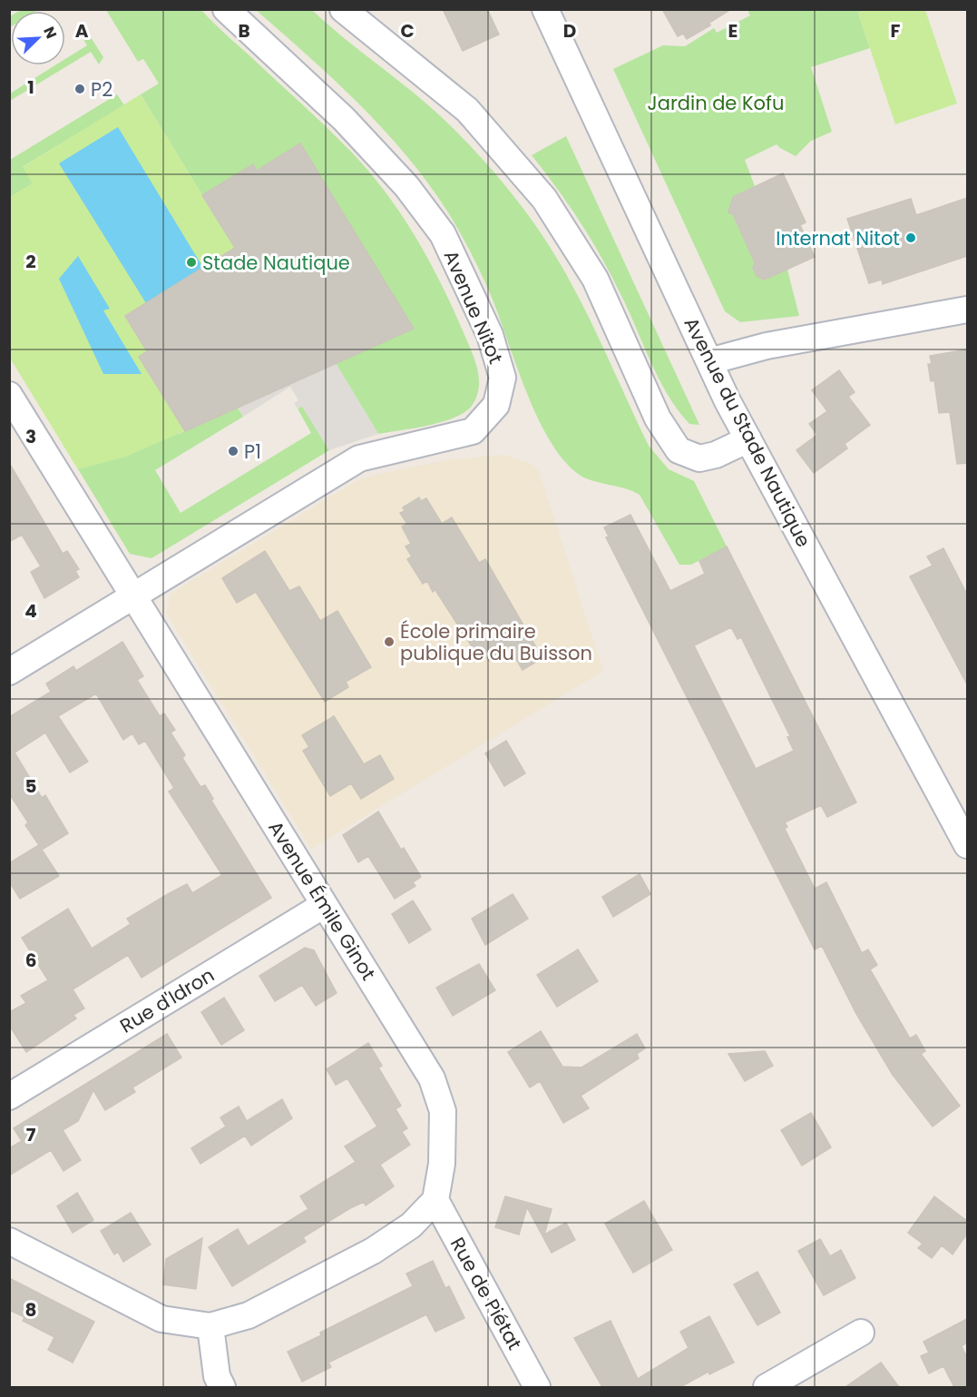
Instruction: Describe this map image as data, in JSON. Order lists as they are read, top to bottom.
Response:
{
  "streets": {
    "street": [
      "Avenue Nitot",
      "Avenue du Stade Nautique",
      "Avenue Émile Ginot",
      "Rue d'Idron",
      "Rue de Piétat"
    ]
  },
  "crossings": [
    ["Avenue Nitot", "Avenue Émile Ginot"],
    ["Avenue Émile Ginot", "Rue d'Idron"],
    ["Avenue Émile Ginot", "Rue de Piétat"]
  ],
  "parks": ["Jardin de Kofu"],
  "places": [
    "P2",
    "Internat Nitot",
    "Stade Nautique",
    "P1",
    "École primaire publique du Buisson"
  ],
  "north": "top right",
  "grid": {
    "columns": [
      "A",
      "B",
      "C",
      "D",
      "E",
      "F"
    ],
    "rows": [
      "1",
      "2",
      "3",
      "4",
      "5",
      "6",
      "7",
      "8"
    ]
  }
}
